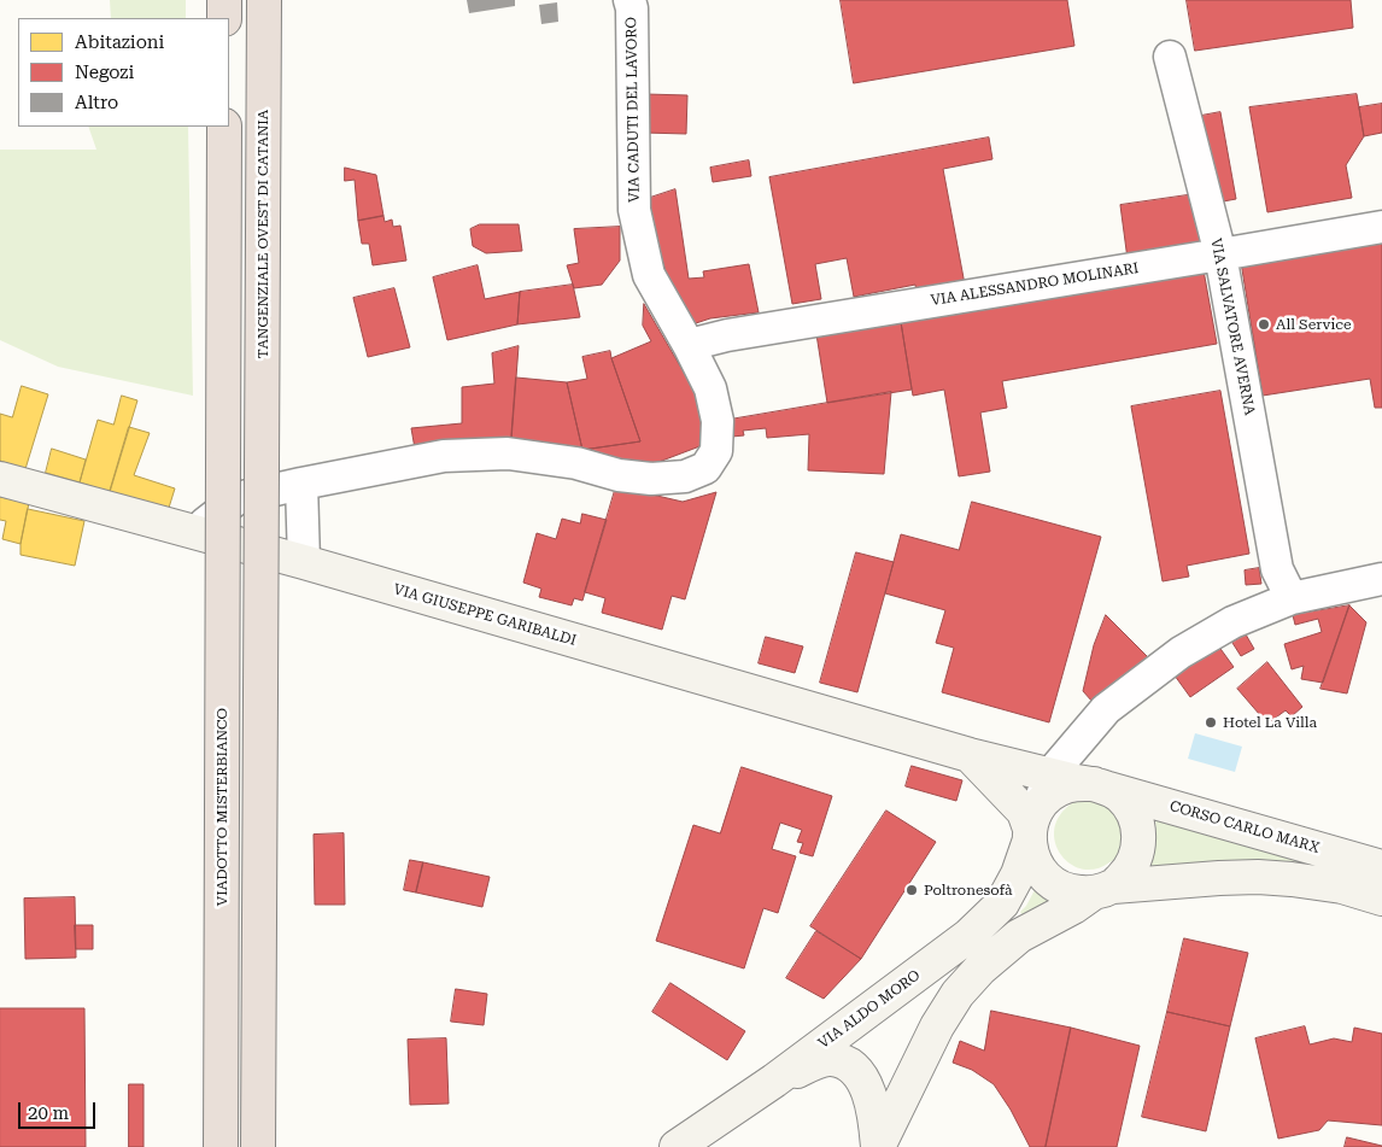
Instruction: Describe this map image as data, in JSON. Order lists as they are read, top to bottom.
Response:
{
  "streets": {
    "highway": ["TANGENZIALE OVEST DI CATANIA", "VIADOTTO MISTERBIANCO"],
    "main road": ["VIA GIUSEPPE GARIBALDI", "CORSO CARLO MARX", "VIA ALDO MORO"],
    "street": ["VIA CADUTI DEL LAVORO", "VIA ALESSANDRO MOLINARI", "VIA SALVATORE AVERNA"]
  },
  "crossings": [
    ["VIA CADUTI DEL LAVORO", "VIA ALESSANDRO MOLINARI"],
    ["VIA CADUTI DEL LAVORO", "VIA GIUSEPPE GARIBALDI"],
    ["VIA ALESSANDRO MOLINARI", "VIA SALVATORE AVERNA"],
    ["VIA GIUSEPPE GARIBALDI", "CORSO CARLO MARX"],
    ["VIA GIUSEPPE GARIBALDI", "VIA ALDO MORO"],
    ["CORSO CARLO MARX", "VIA ALDO MORO"]
  ],
  "places": ["All Service", "Hotel La Villa", "Poltronesofà"],
  "legend": ["Abitazioni", "Negozi", "Altro"],
  "scale_bar": "20 m"
}
